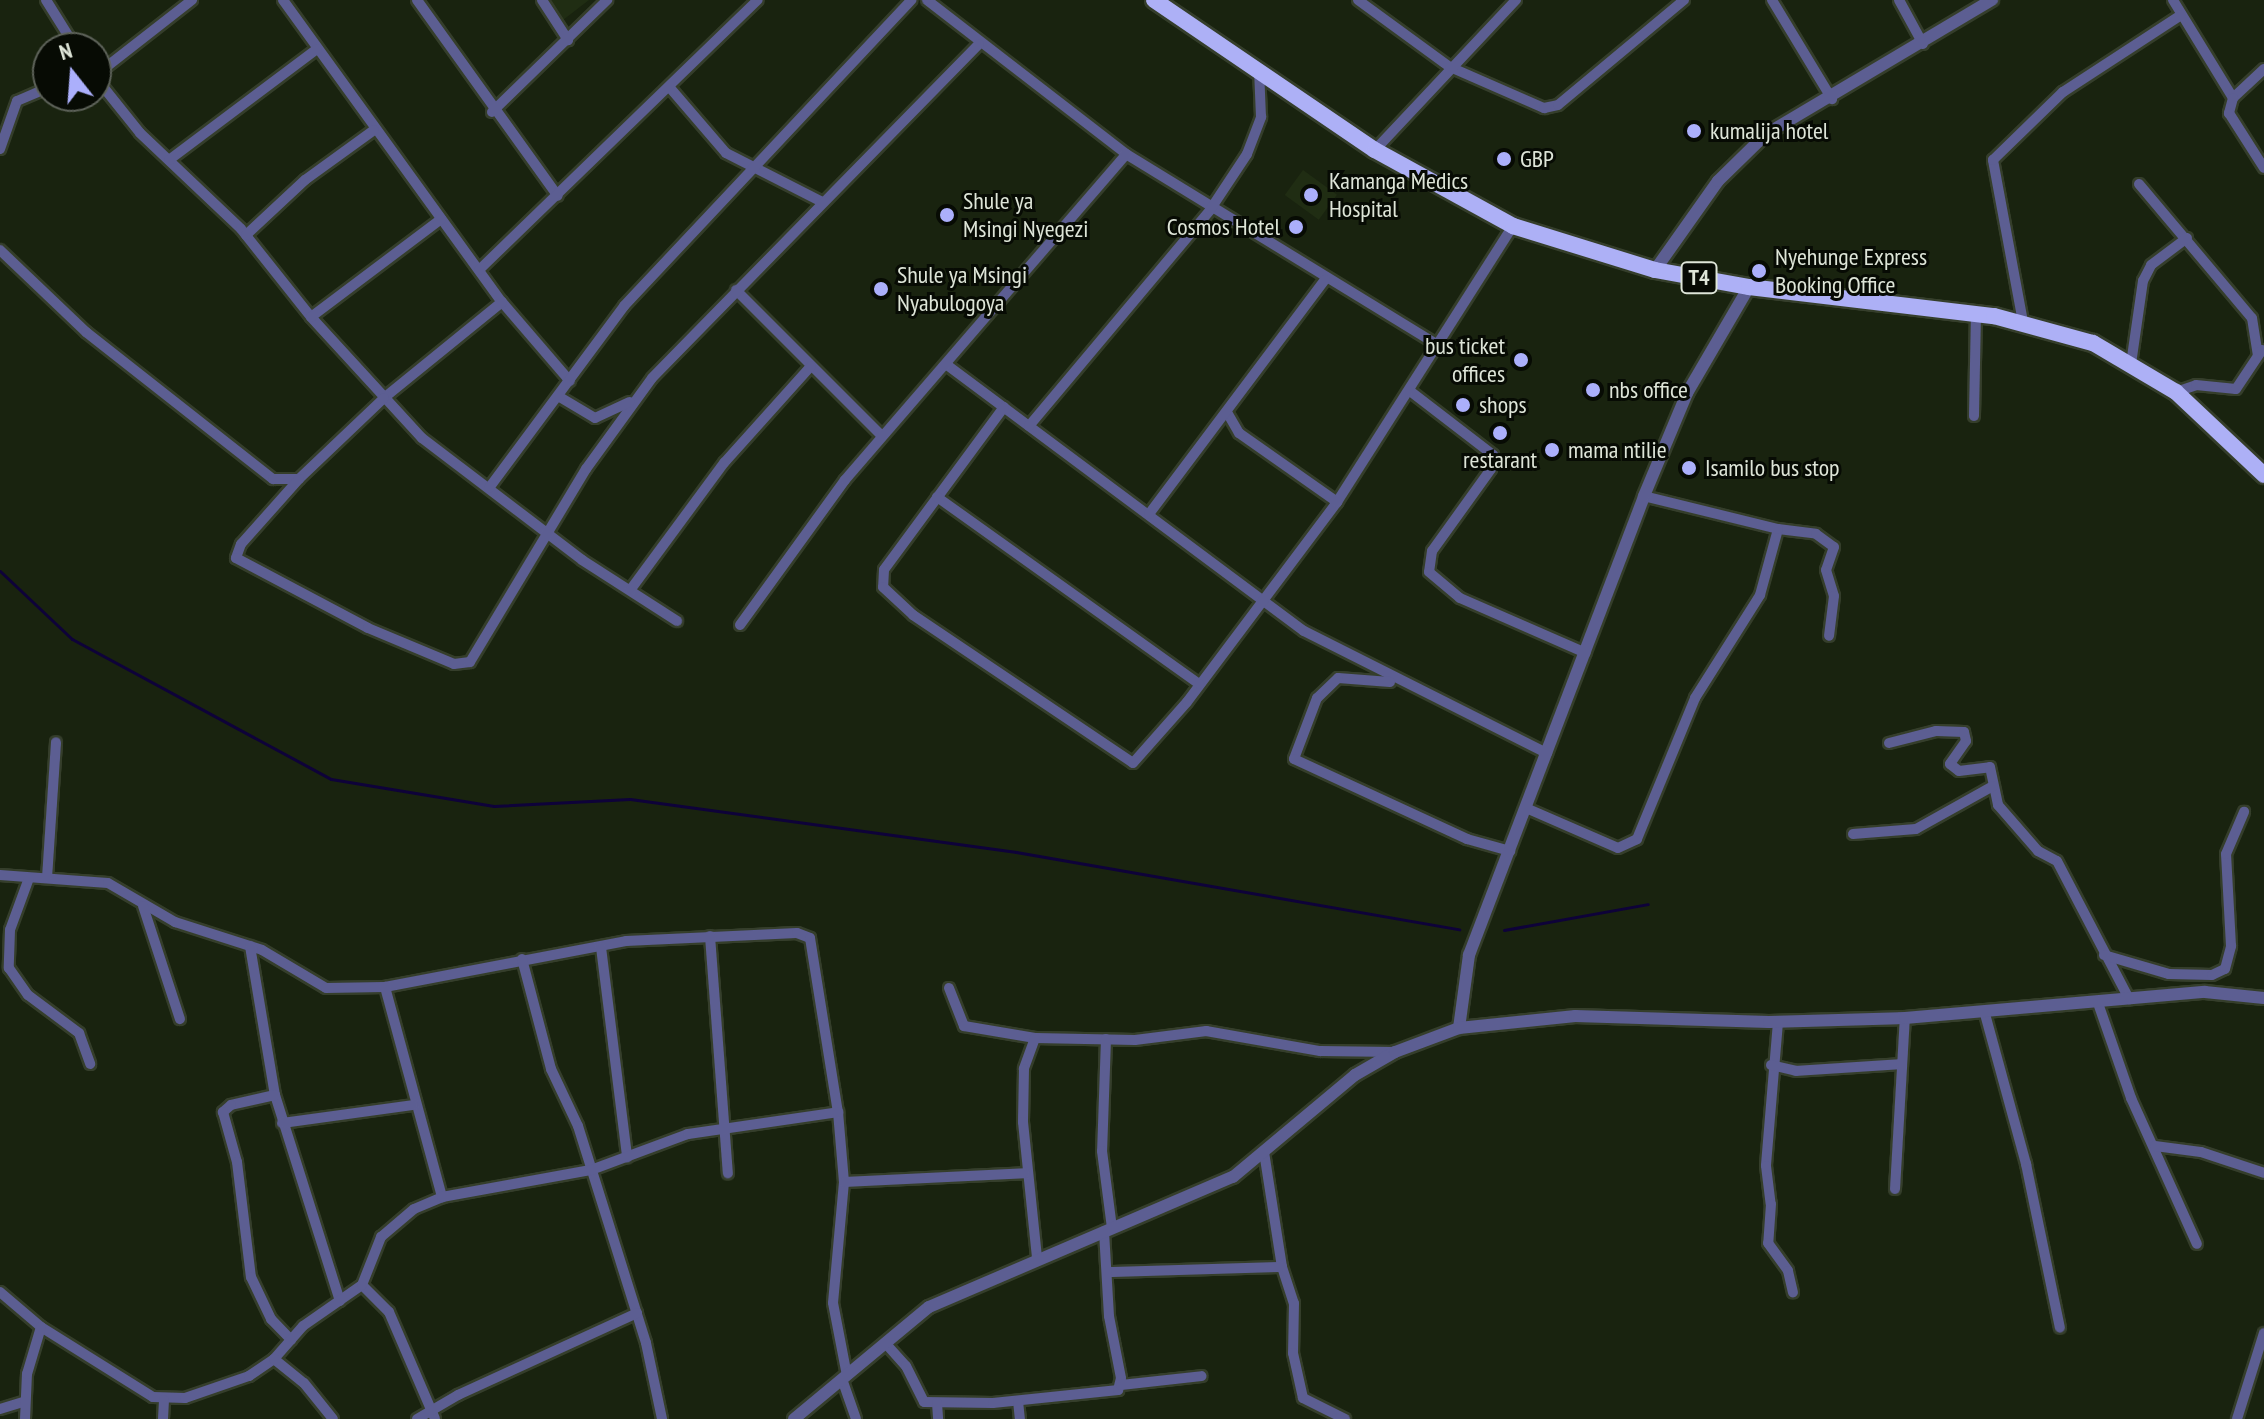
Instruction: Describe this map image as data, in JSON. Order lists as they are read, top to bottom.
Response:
{
  "streets": {
    "highway": ["T4"]
  },
  "places": [
    "kumalija hotel",
    "GBP",
    "Kamanga Medics Hospital",
    "Shule ya Msingi Nyegezi",
    "Cosmos Hotel",
    "Nyehunge Express Booking Office",
    "Shule ya Msingi Nyabulogoya",
    "bus ticket offices",
    "nbs office",
    "shops",
    "restarant",
    "mama ntilie",
    "Isamilo bus stop"
  ],
  "north": "top"
}
